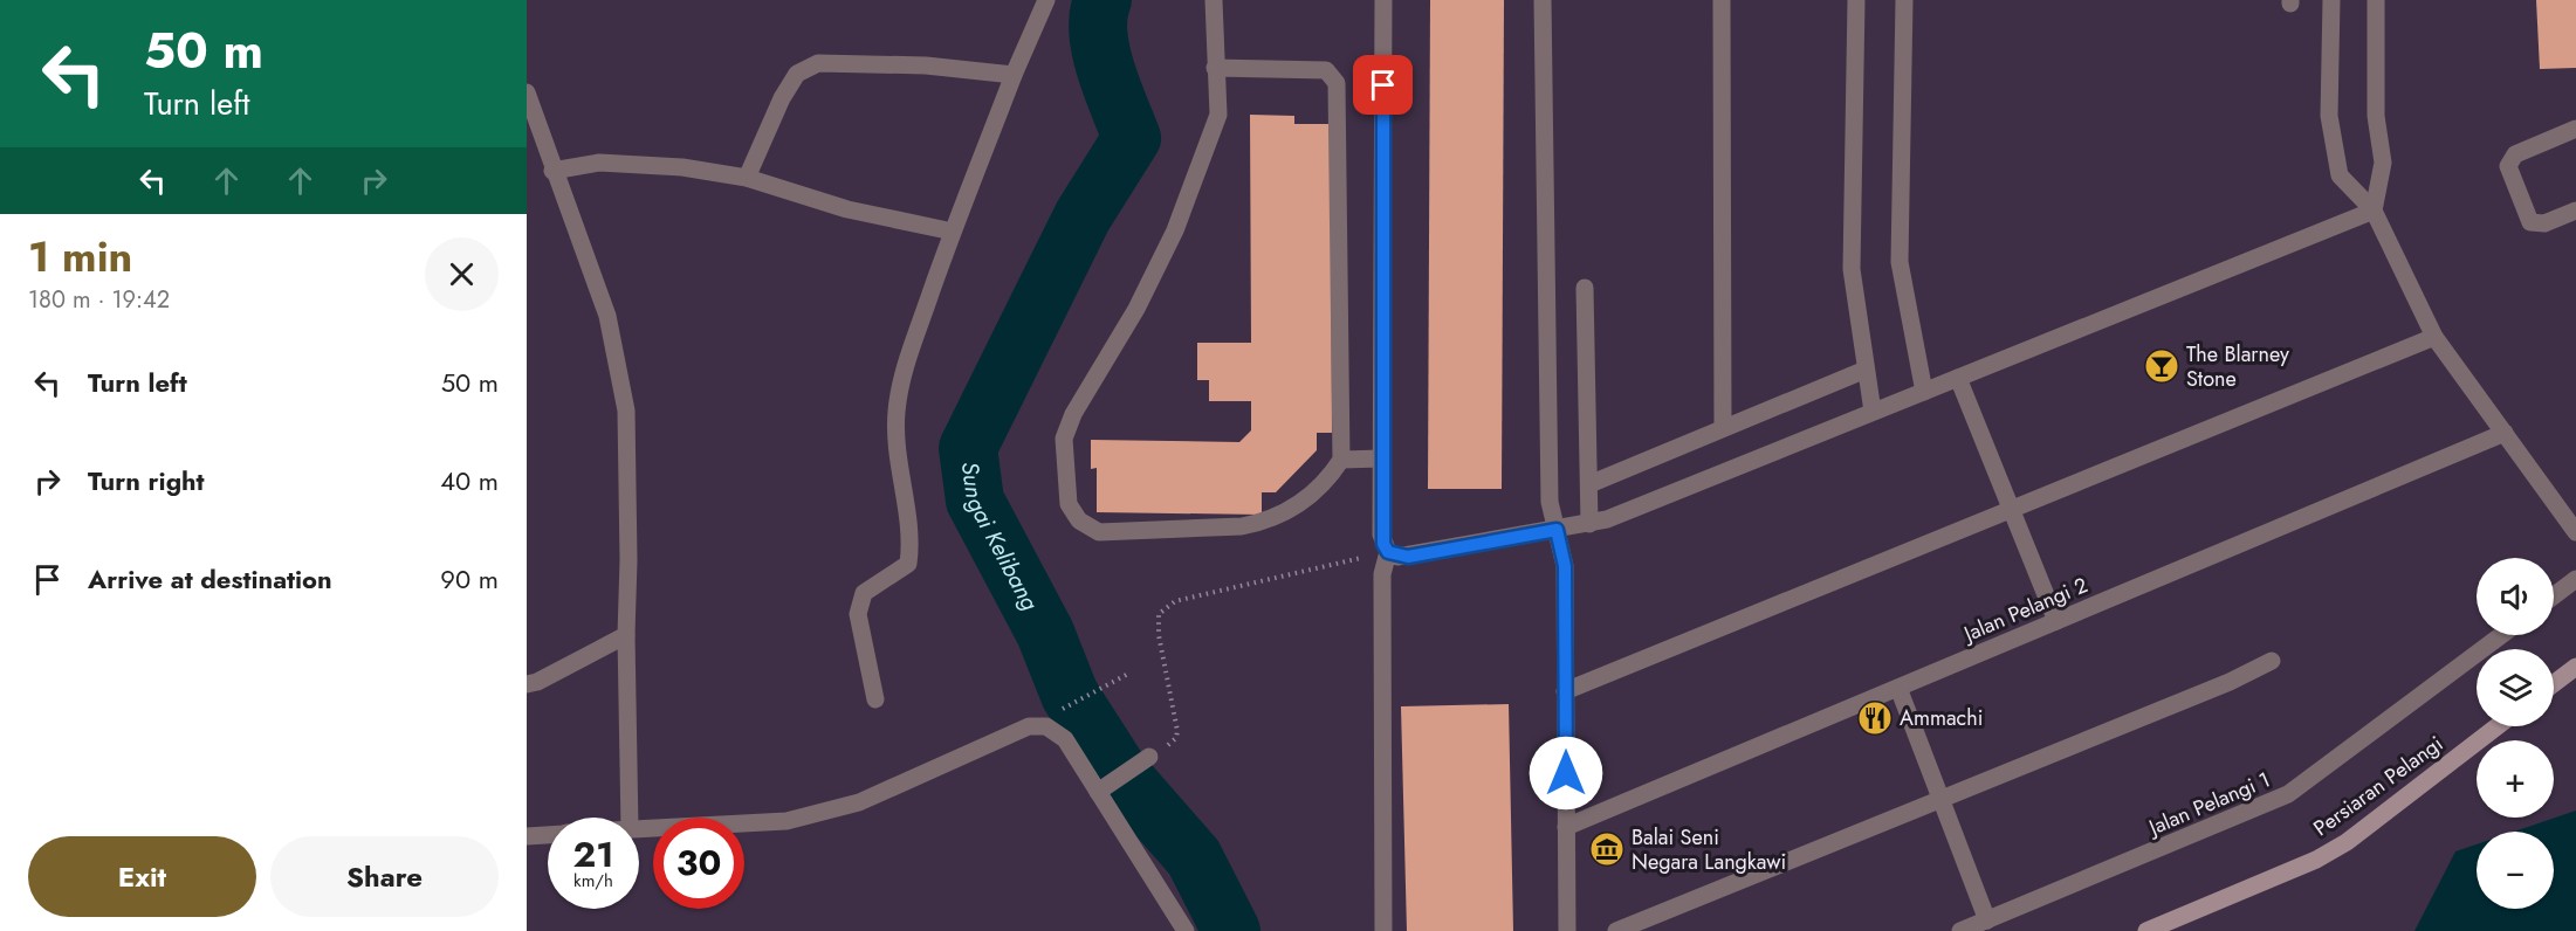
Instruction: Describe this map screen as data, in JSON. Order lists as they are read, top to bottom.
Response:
{
  "streets": {
    "street": ["Jalan Pelangi 2", "Persiaran Pelangi", "Jalan Pelangi 1"]
  },
  "water": ["Sungai Kelibang"],
  "places": {
    "bar": ["The Blarney Stone"],
    "restaurant": ["Ammachi"],
    "museum": ["Balai Seni Negara Langkawi"]
  },
  "page": {
    "turn": ["50 m", "Turn left"],
    "heading": ["1 min", "180 m · 19:42"],
    "list": [
      {
        "name": "Turn left",
        "value": "50 m"
      },
      {
        "name": "Turn right",
        "value": "40 m"
      },
      {
        "name": "Arrive at destination",
        "value": "90 m"
      }
    ],
    "map_buttons": ["+", "−"],
    "speed": "21 km/h",
    "limit": "30",
    "buttons": ["Exit", "Share"]
  }
}
